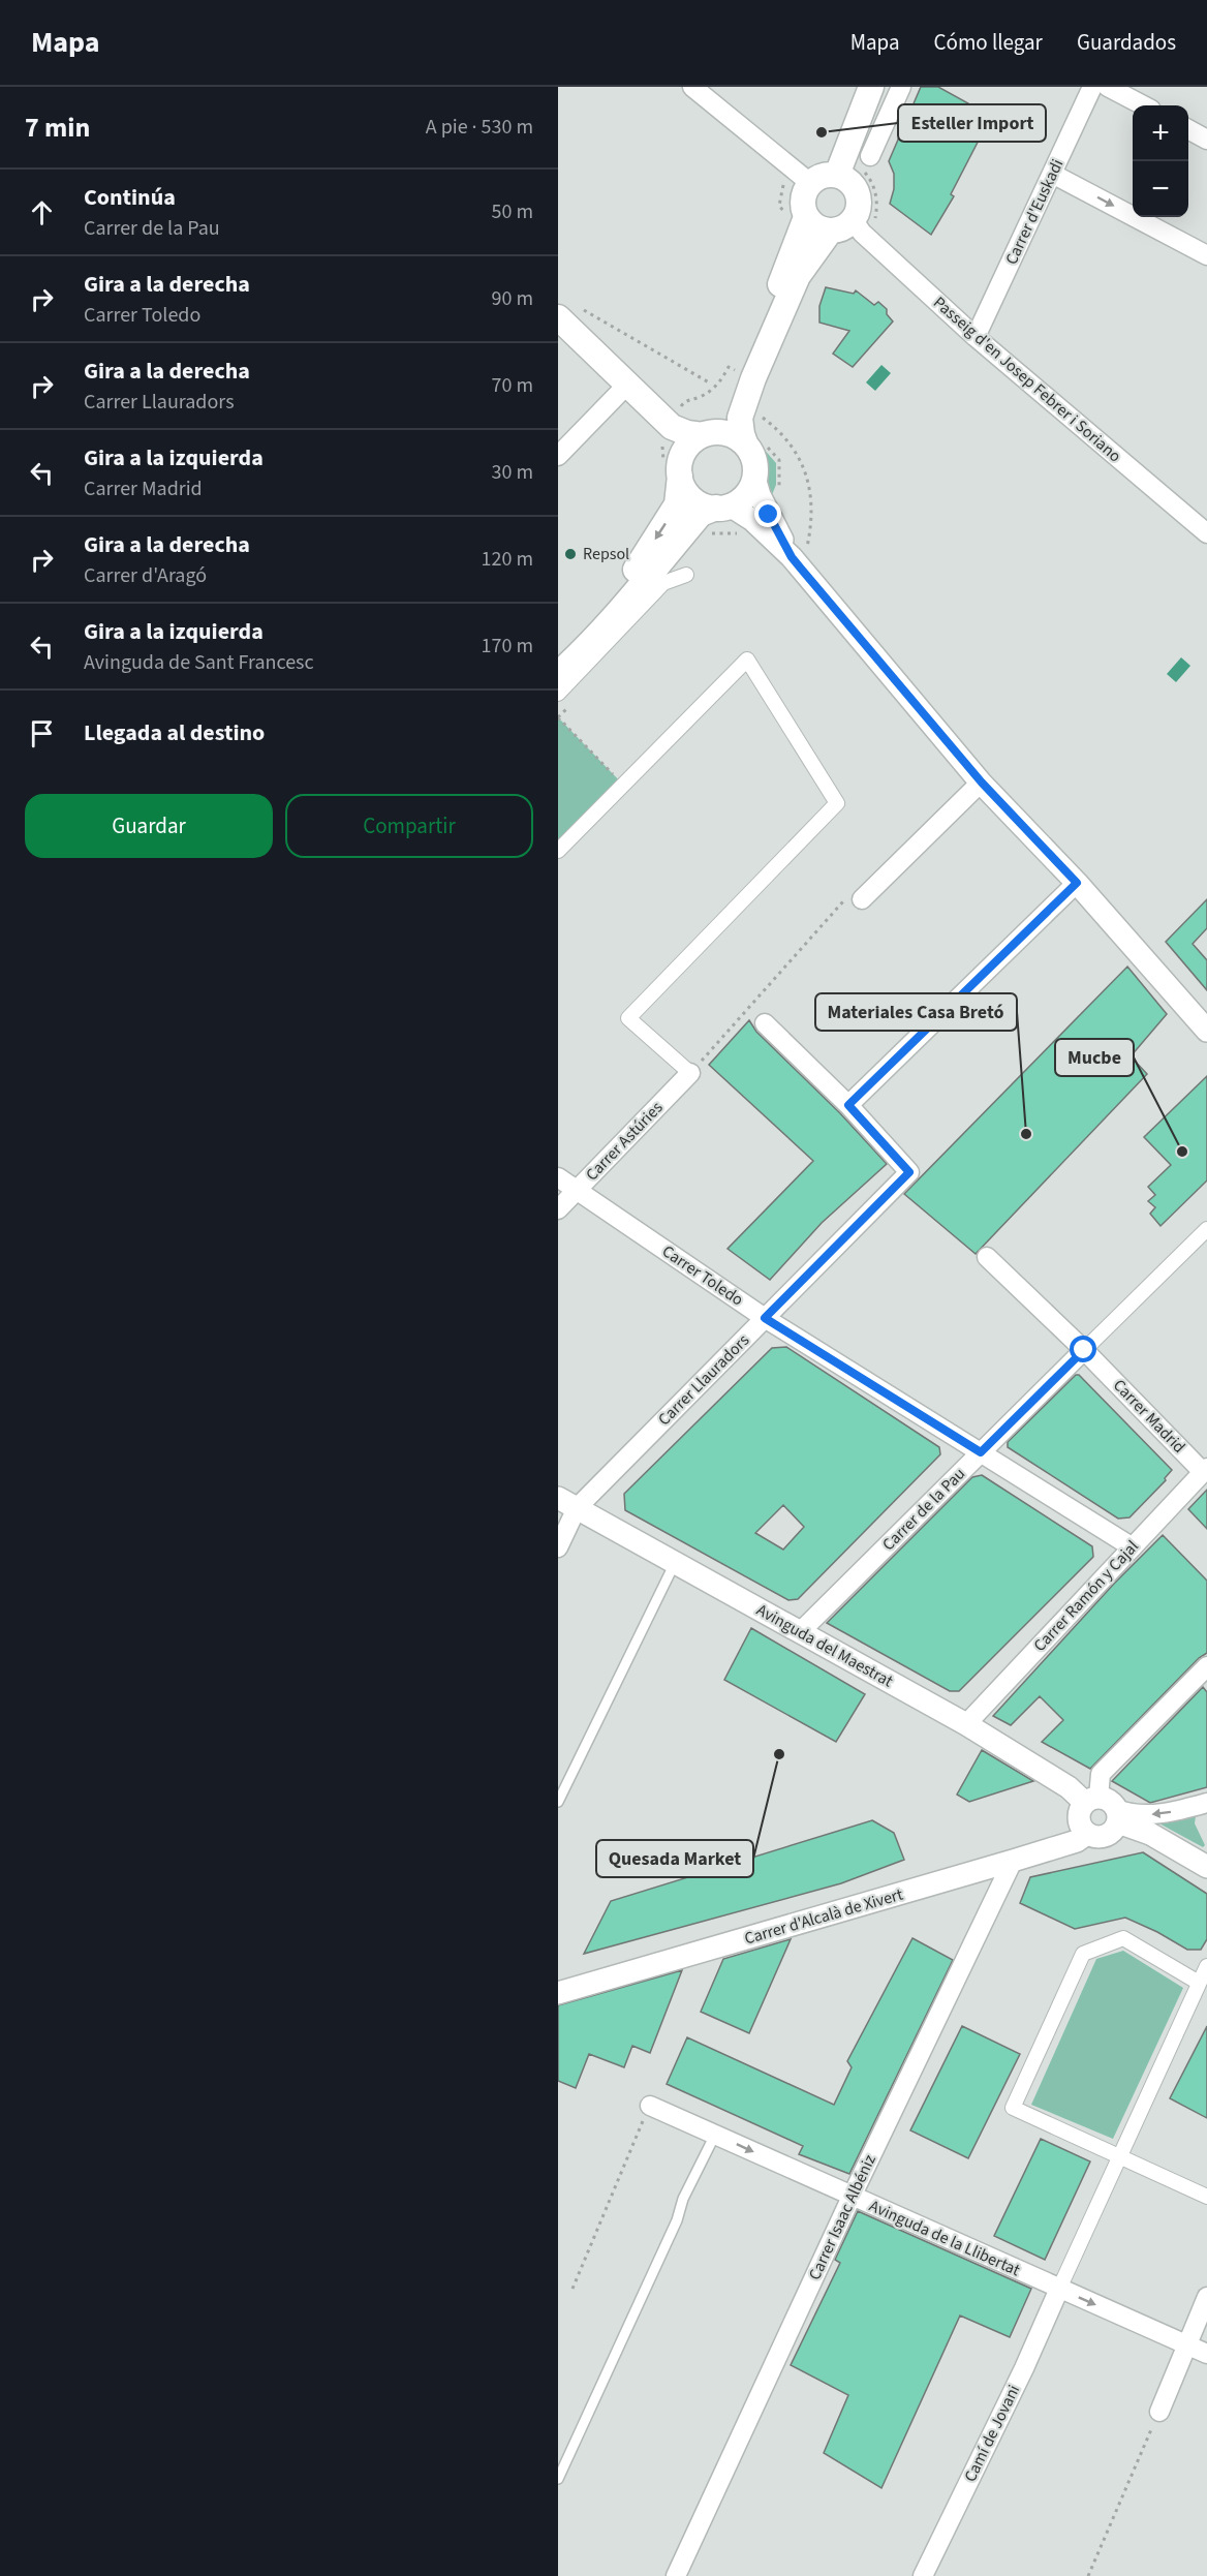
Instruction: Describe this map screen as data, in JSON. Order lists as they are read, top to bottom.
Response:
{
  "streets": {
    "street": [
      "Carrer d'Euskadi",
      "Passeig d'en Josep Febrer i Soriano",
      "Carrer Astúries",
      "Carrer Toledo",
      "Carrer Llauradors",
      "Carrer Madrid",
      "Carrer de la Pau",
      "Carrer Ramón y Cajal",
      "Avinguda del Maestrat",
      "Carrer d'Alcalà de Xivert",
      "Carrer Isaac Albéniz",
      "Avinguda de la Llibertat",
      "Camí de Jovani"
    ]
  },
  "crossings": [
    ["Carrer d'Euskadi", "Passeig d'en Josep Febrer i Soriano"],
    ["Carrer Astúries", "Carrer Toledo"],
    ["Carrer Toledo", "Carrer Llauradors"],
    ["Carrer Toledo", "Carrer de la Pau"],
    ["Carrer Toledo", "Carrer Ramón y Cajal"],
    ["Carrer Llauradors", "Avinguda del Maestrat"],
    ["Carrer Madrid", "Carrer de la Pau"],
    ["Carrer Madrid", "Carrer Ramón y Cajal"],
    ["Carrer de la Pau", "Avinguda del Maestrat"],
    ["Carrer Ramón y Cajal", "Avinguda del Maestrat"],
    ["Avinguda del Maestrat", "Carrer d'Alcalà de Xivert"],
    ["Carrer d'Alcalà de Xivert", "Carrer Isaac Albéniz"],
    ["Carrer Isaac Albéniz", "Avinguda de la Llibertat"],
    ["Avinguda de la Llibertat", "Camí de Jovani"]
  ],
  "places": [
    "Esteller Import",
    "Repsol",
    "Materiales Casa Bretó",
    "Mucbe",
    "Quesada Market"
  ],
  "page": {
    "header": "Mapa",
    "nav": ["Mapa", "Cómo llegar", "Guardados"],
    "heading": ["7 min", "A pie · 530 m"],
    "map_buttons": ["+", "−"],
    "list": [
      ["Continúa", "Carrer de la Pau", "50 m"],
      ["Gira a la derecha", "Carrer Toledo", "90 m"],
      ["Gira a la derecha", "Carrer Llauradors", "70 m"],
      ["Gira a la izquierda", "Carrer Madrid", "30 m"],
      ["Gira a la derecha", "Carrer d'Aragó", "120 m"],
      ["Gira a la izquierda", "Avinguda de Sant Francesc", "170 m"],
      "Llegada al destino"
    ],
    "buttons": ["Guardar", "Compartir"]
  }
}
